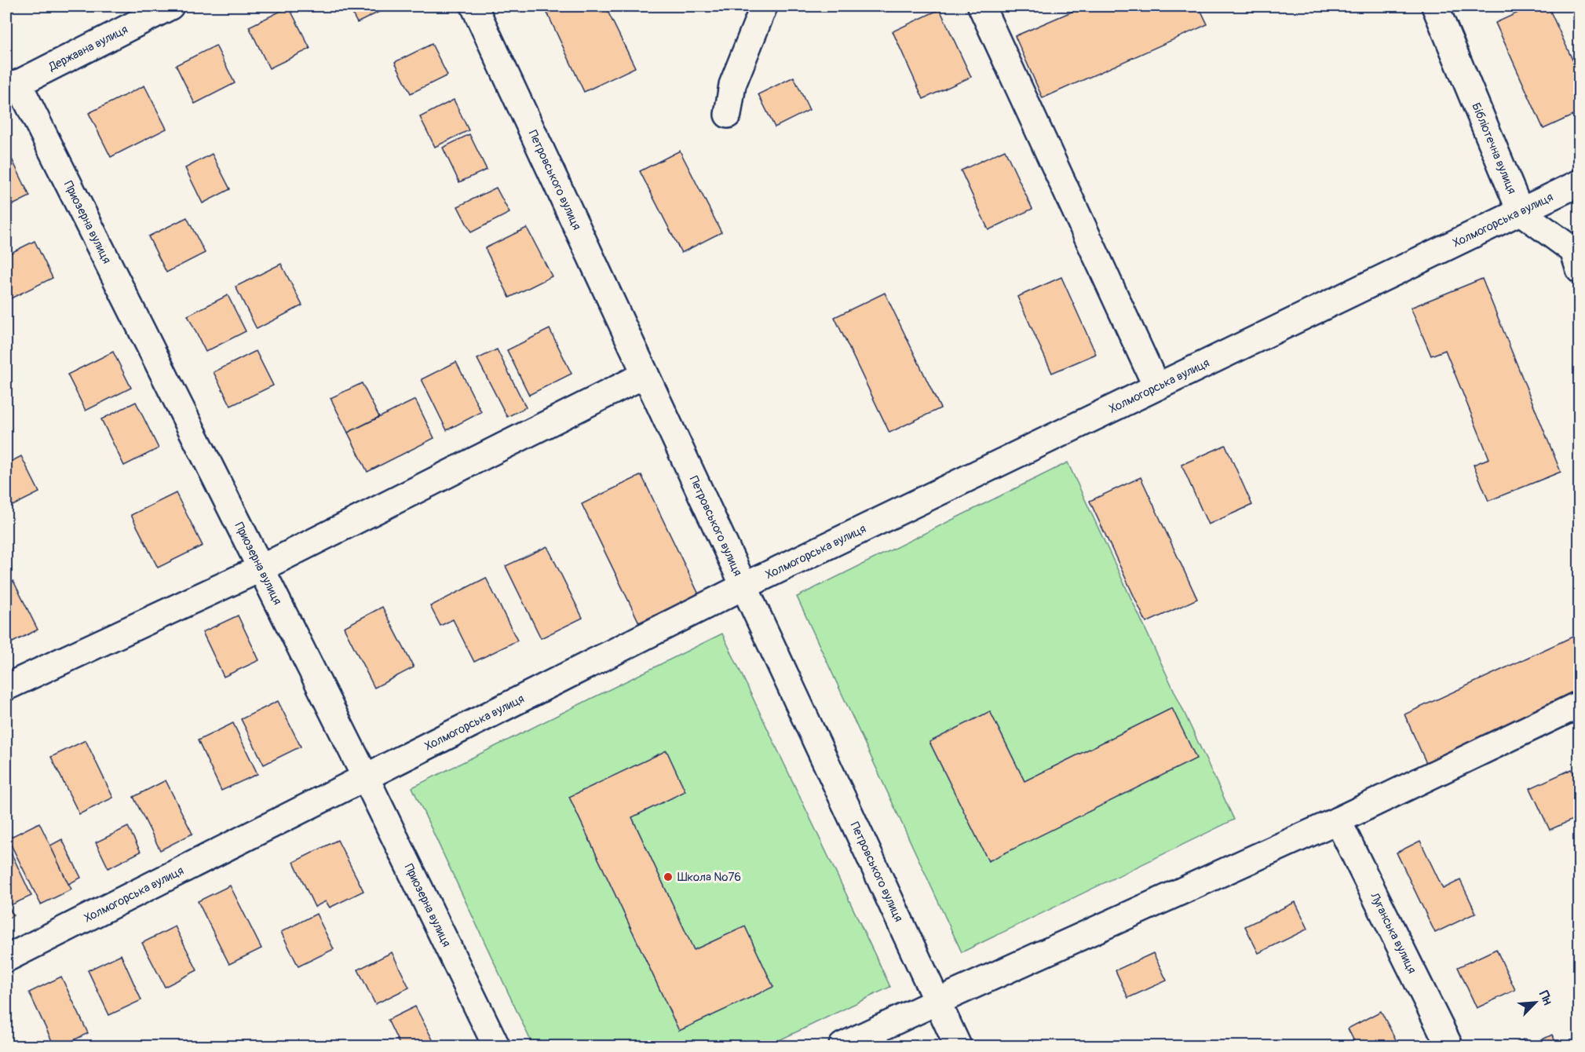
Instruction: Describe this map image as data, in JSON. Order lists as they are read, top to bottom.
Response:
{
  "streets": {
    "street": [
      "Державна вулиця",
      "Бібліотечна вулиця",
      "Петровського вулиця",
      "Холмогорська вулиця",
      "Приозерна вулиця",
      "Луганська вулиця"
    ]
  },
  "crossings": [
    ["Державна вулиця", "Приозерна вулиця"],
    ["Бібліотечна вулиця", "Холмогорська вулиця"],
    ["Петровського вулиця", "Холмогорська вулиця"],
    ["Холмогорська вулиця", "Приозерна вулиця"]
  ],
  "places": ["Школа №76"],
  "north": "top right"
}
